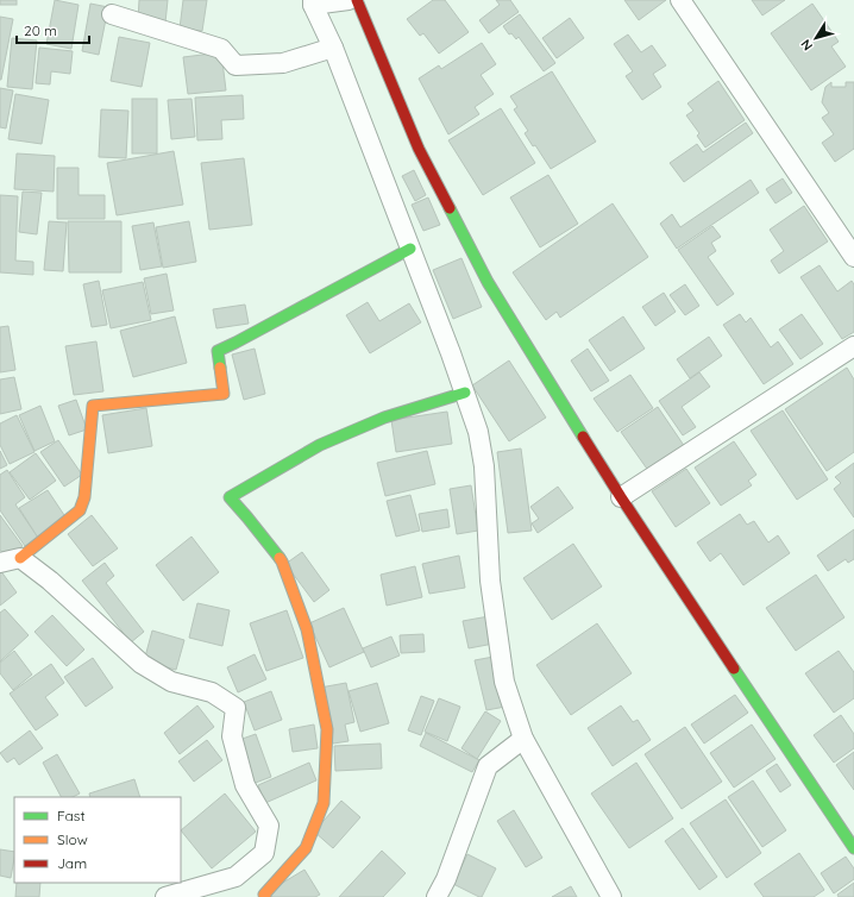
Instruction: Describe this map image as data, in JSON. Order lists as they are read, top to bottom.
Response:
{
  "legend": ["Fast", "Slow", "Jam"],
  "scale_bar": "20 m",
  "north": "bottom left"
}
